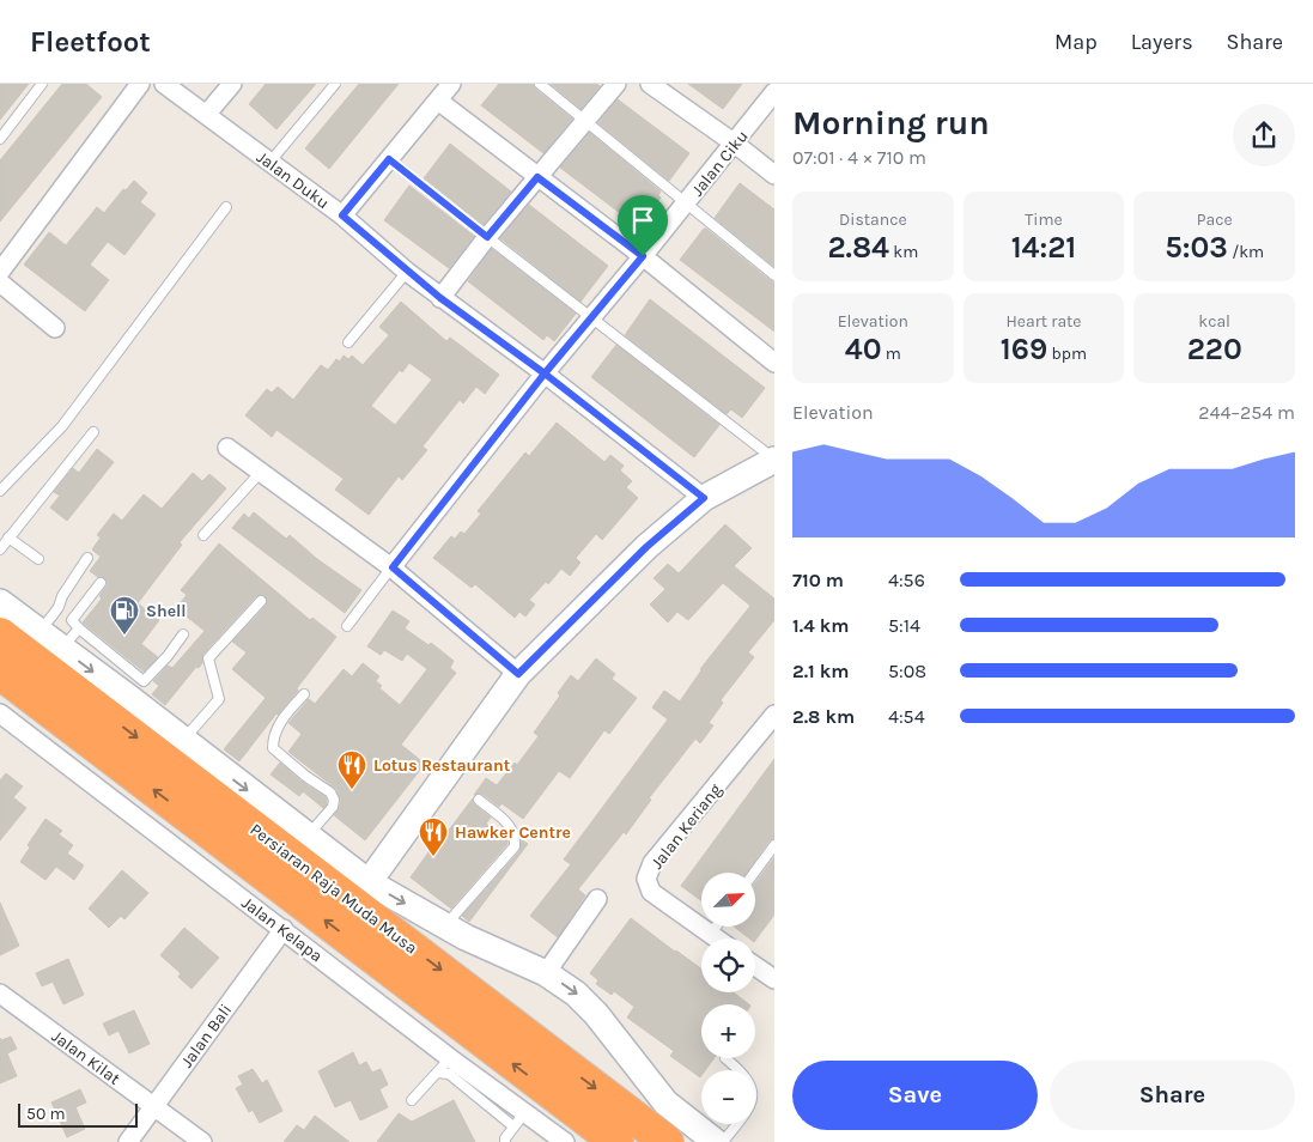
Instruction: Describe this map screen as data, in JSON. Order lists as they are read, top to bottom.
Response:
{
  "streets": {
    "highway": ["Persiaran Raja Muda Musa"],
    "street": [
      "Jalan Ciku",
      "Jalan Duku",
      "Jalan Keriang",
      "Jalan Kelapa",
      "Jalan Bali",
      "Jalan Kilat"
    ]
  },
  "crossings": [
    ["Jalan Ciku", "Jalan Duku"],
    ["Jalan Kelapa", "Jalan Bali"],
    ["Jalan Bali", "Jalan Kilat"]
  ],
  "places": {
    "fuel station": ["Shell"],
    "restaurant": ["Lotus Restaurant", "Hawker Centre"]
  },
  "scale_bar": "50 m",
  "north": "top right",
  "page": {
    "header": "Fleetfoot",
    "nav": ["Map", "Layers", "Share"],
    "heading": ["Morning run", "07:01 · 4 × 710 m"],
    "stats": [
      ["Distance", "2.84 km"],
      ["Time", "14:21"],
      ["Pace", "5:03 /km"],
      ["Elevation", "40 m"],
      ["Heart rate", "169 bpm"],
      ["kcal", "220"]
    ],
    "chart": ["Elevation", "244–254 m"],
    "list": [
      {
        "name": "710 m",
        "note": "4:56"
      },
      {
        "name": "1.4 km",
        "note": "5:14"
      },
      {
        "name": "2.1 km",
        "note": "5:08"
      },
      {
        "name": "2.8 km",
        "note": "4:54"
      }
    ],
    "map_buttons": ["+", "−"],
    "buttons": ["Save", "Share"],
    "scale": "50 m"
  }
}
